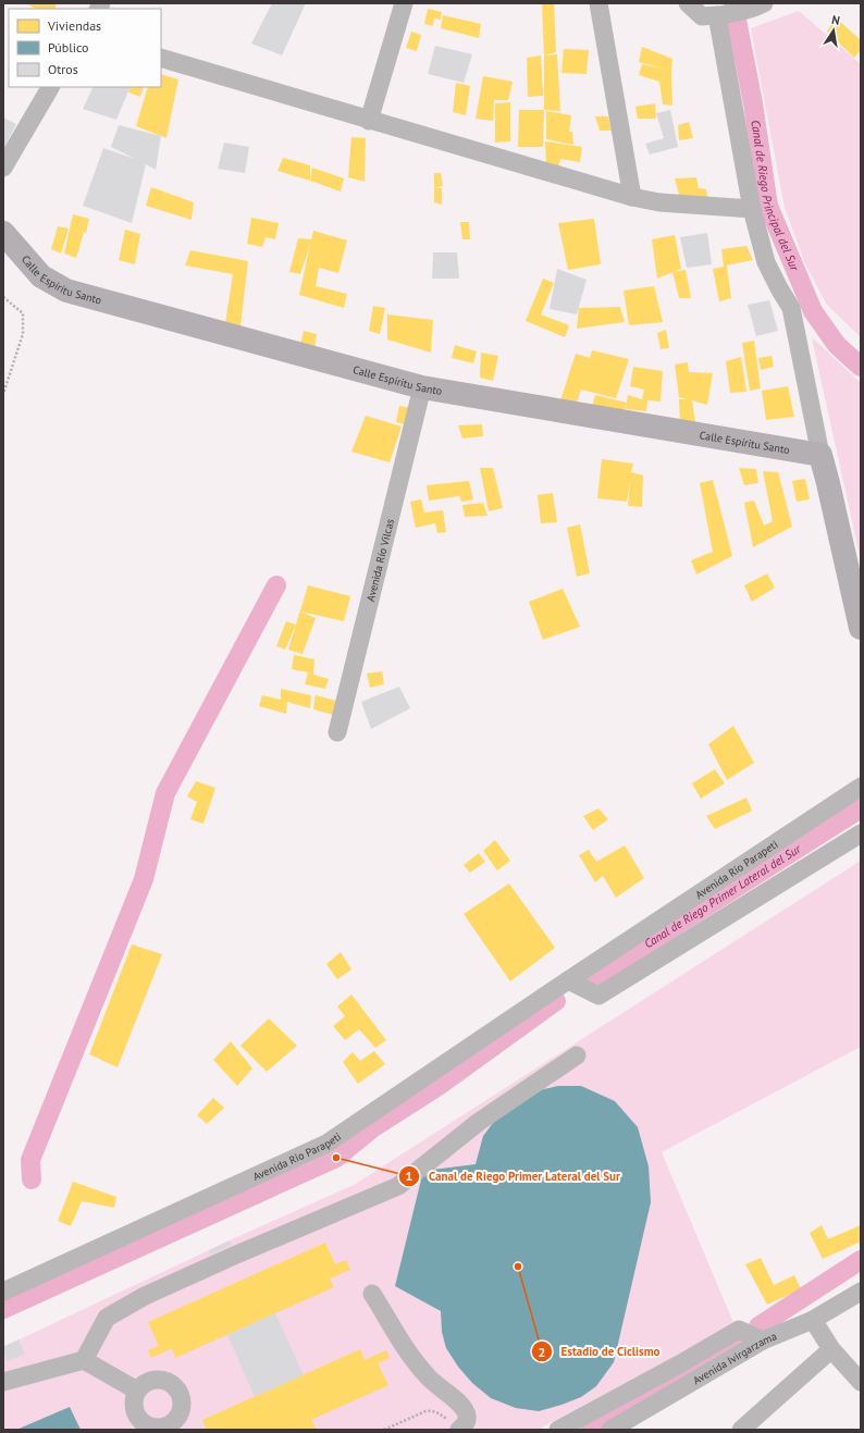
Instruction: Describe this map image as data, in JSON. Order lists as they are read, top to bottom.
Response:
{
  "streets": {
    "main road": ["Calle Espíritu Santo"],
    "street": ["Avenida Río Vilcas", "Avenida Río Parapeti", "Avenida Ivirgarzama"]
  },
  "crossings": [
    ["Calle Espíritu Santo", "Avenida Río Vilcas"]
  ],
  "water": ["Canal de Riego Principal del Sur", "Canal de Riego Primer Lateral del Sur"],
  "places": ["Canal de Riego Primer Lateral del Sur", "Estadio de Ciclismo"],
  "legend": ["Viviendas", "Público", "Otros"],
  "north": "top"
}
